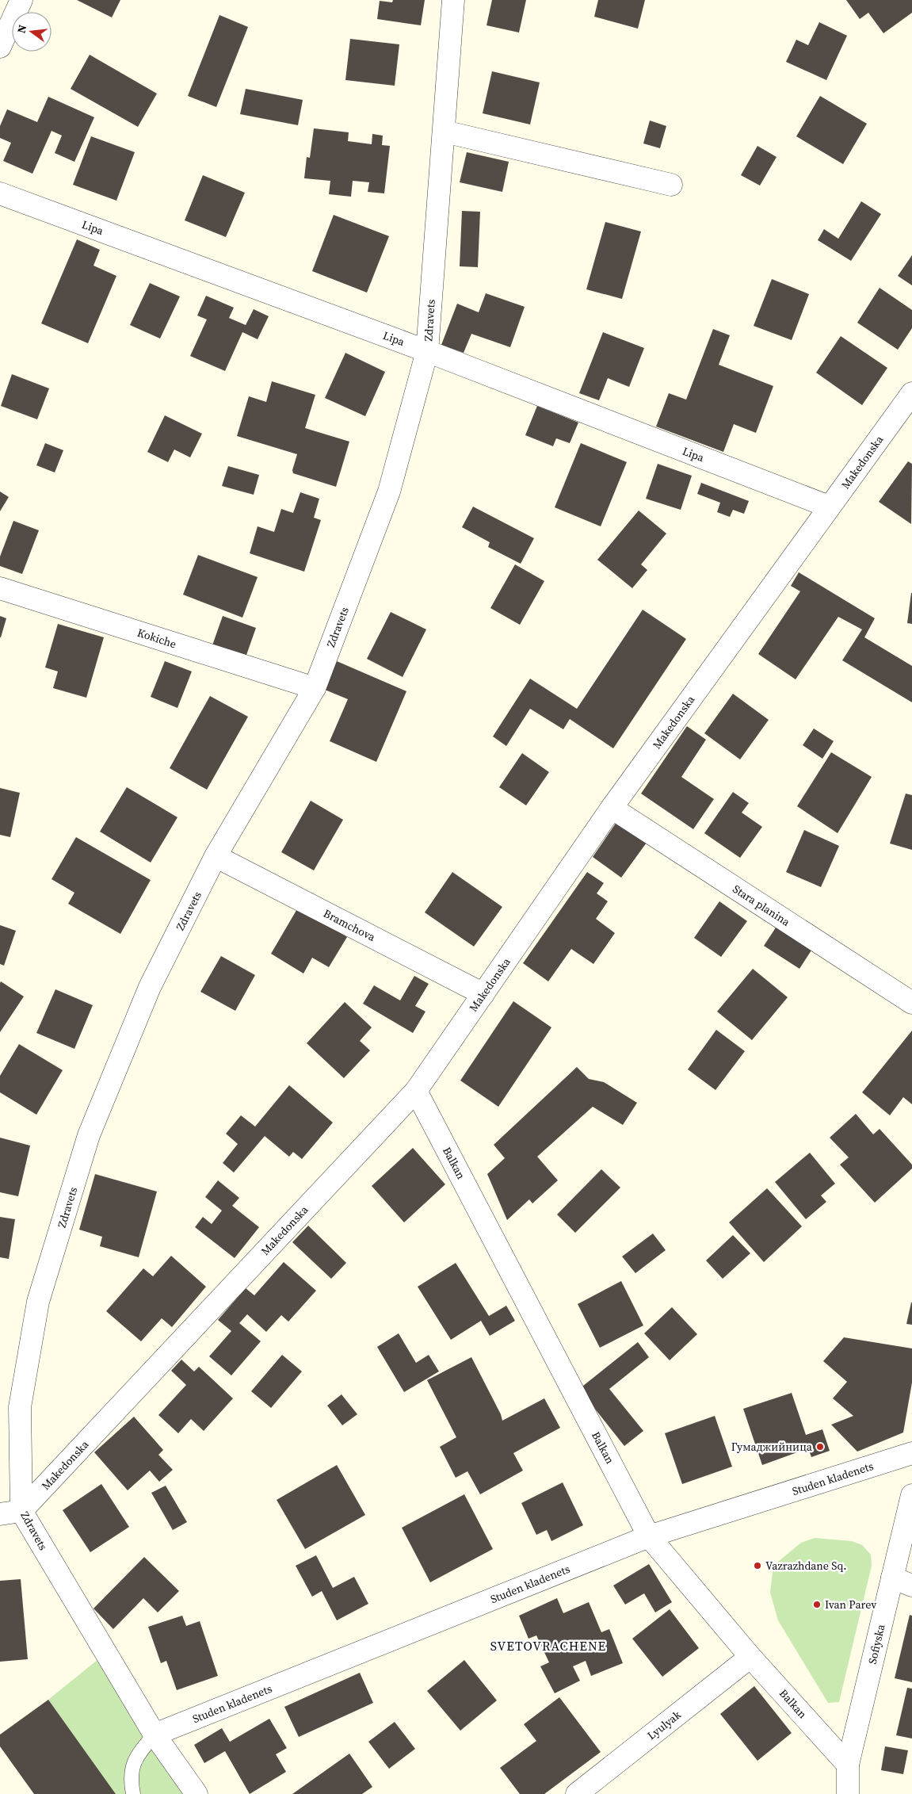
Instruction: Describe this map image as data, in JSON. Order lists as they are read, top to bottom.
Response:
{
  "streets": {
    "street": [
      "Lipa",
      "Zdravets",
      "Makedonska",
      "Kokiche",
      "Stara planina",
      "Bramchova",
      "Balkan",
      "Studen kladenets",
      "Sofiyska",
      "Lyulyak"
    ]
  },
  "crossings": [
    ["Lipa", "Zdravets"],
    ["Lipa", "Makedonska"],
    ["Zdravets", "Makedonska"],
    ["Zdravets", "Kokiche"],
    ["Zdravets", "Bramchova"],
    ["Zdravets", "Studen kladenets"],
    ["Makedonska", "Stara planina"],
    ["Makedonska", "Bramchova"],
    ["Makedonska", "Balkan"],
    ["Balkan", "Studen kladenets"],
    ["Balkan", "Sofiyska"],
    ["Balkan", "Lyulyak"]
  ],
  "districts": ["SVETOVRACHENE"],
  "places": ["Гумаджийница", "Vazrazhdane Sq.", "Ivan Parev"],
  "north": "left"
}
